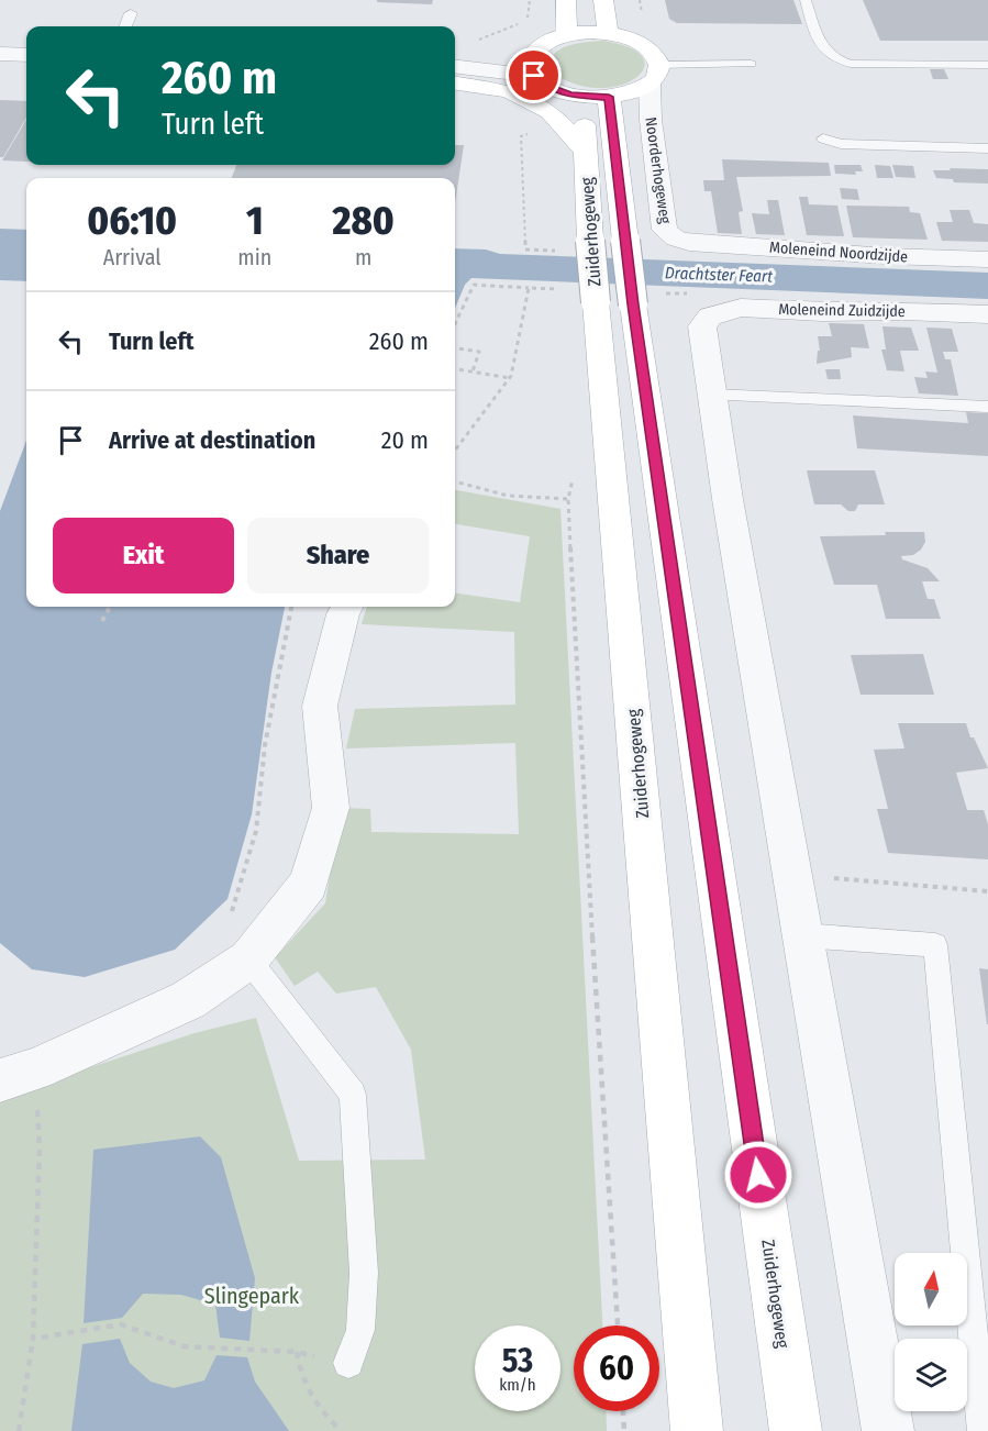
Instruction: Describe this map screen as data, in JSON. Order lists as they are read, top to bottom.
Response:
{
  "streets": {
    "main road": ["Zuiderhogeweg"],
    "street": ["Noorderhogeweg", "Moleneind Noordzijde", "Moleneind Zuidzijde"]
  },
  "crossings": [
    ["Noorderhogeweg", "Moleneind Noordzijde"]
  ],
  "water": ["Drachtster Feart"],
  "parks": ["Slingepark"],
  "north": "top",
  "page": {
    "turn": ["260 m", "Turn left"],
    "eta": [
      "06:10",
      "Arrival",
      "1",
      "min",
      "280",
      "m"
    ],
    "list": [
      {
        "name": "Turn left",
        "value": "260 m"
      },
      {
        "name": "Arrive at destination",
        "value": "20 m"
      }
    ],
    "buttons": ["Exit", "Share"],
    "speed": "53 km/h",
    "limit": "60"
  }
}
